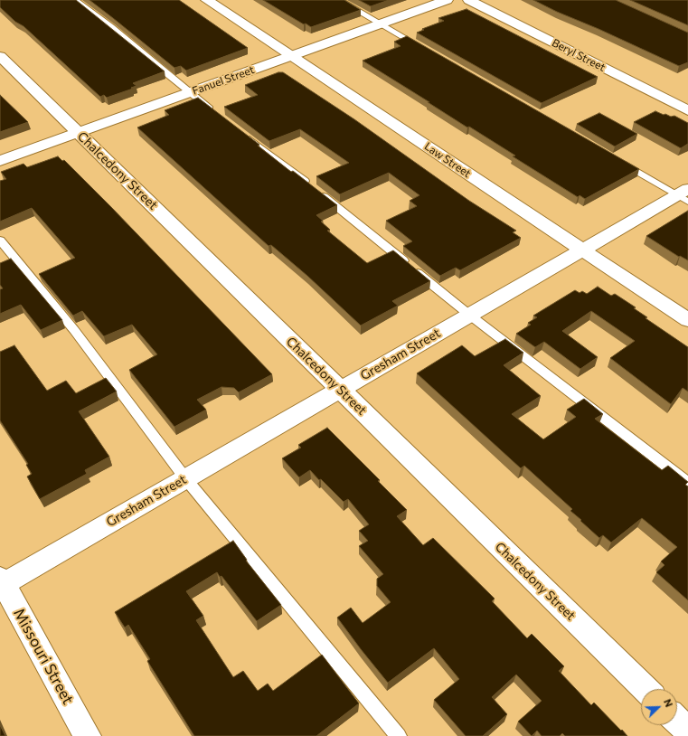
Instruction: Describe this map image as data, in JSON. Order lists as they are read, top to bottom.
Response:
{
  "streets": {
    "street": [
      "Beryl Street",
      "Fanuel Street",
      "Law Street",
      "Chalcedony Street",
      "Gresham Street",
      "Missouri Street"
    ]
  },
  "crossings": [
    ["Fanuel Street", "Law Street"],
    ["Fanuel Street", "Chalcedony Street"],
    ["Law Street", "Gresham Street"],
    ["Chalcedony Street", "Gresham Street"],
    ["Gresham Street", "Missouri Street"]
  ],
  "north": "top right"
}
